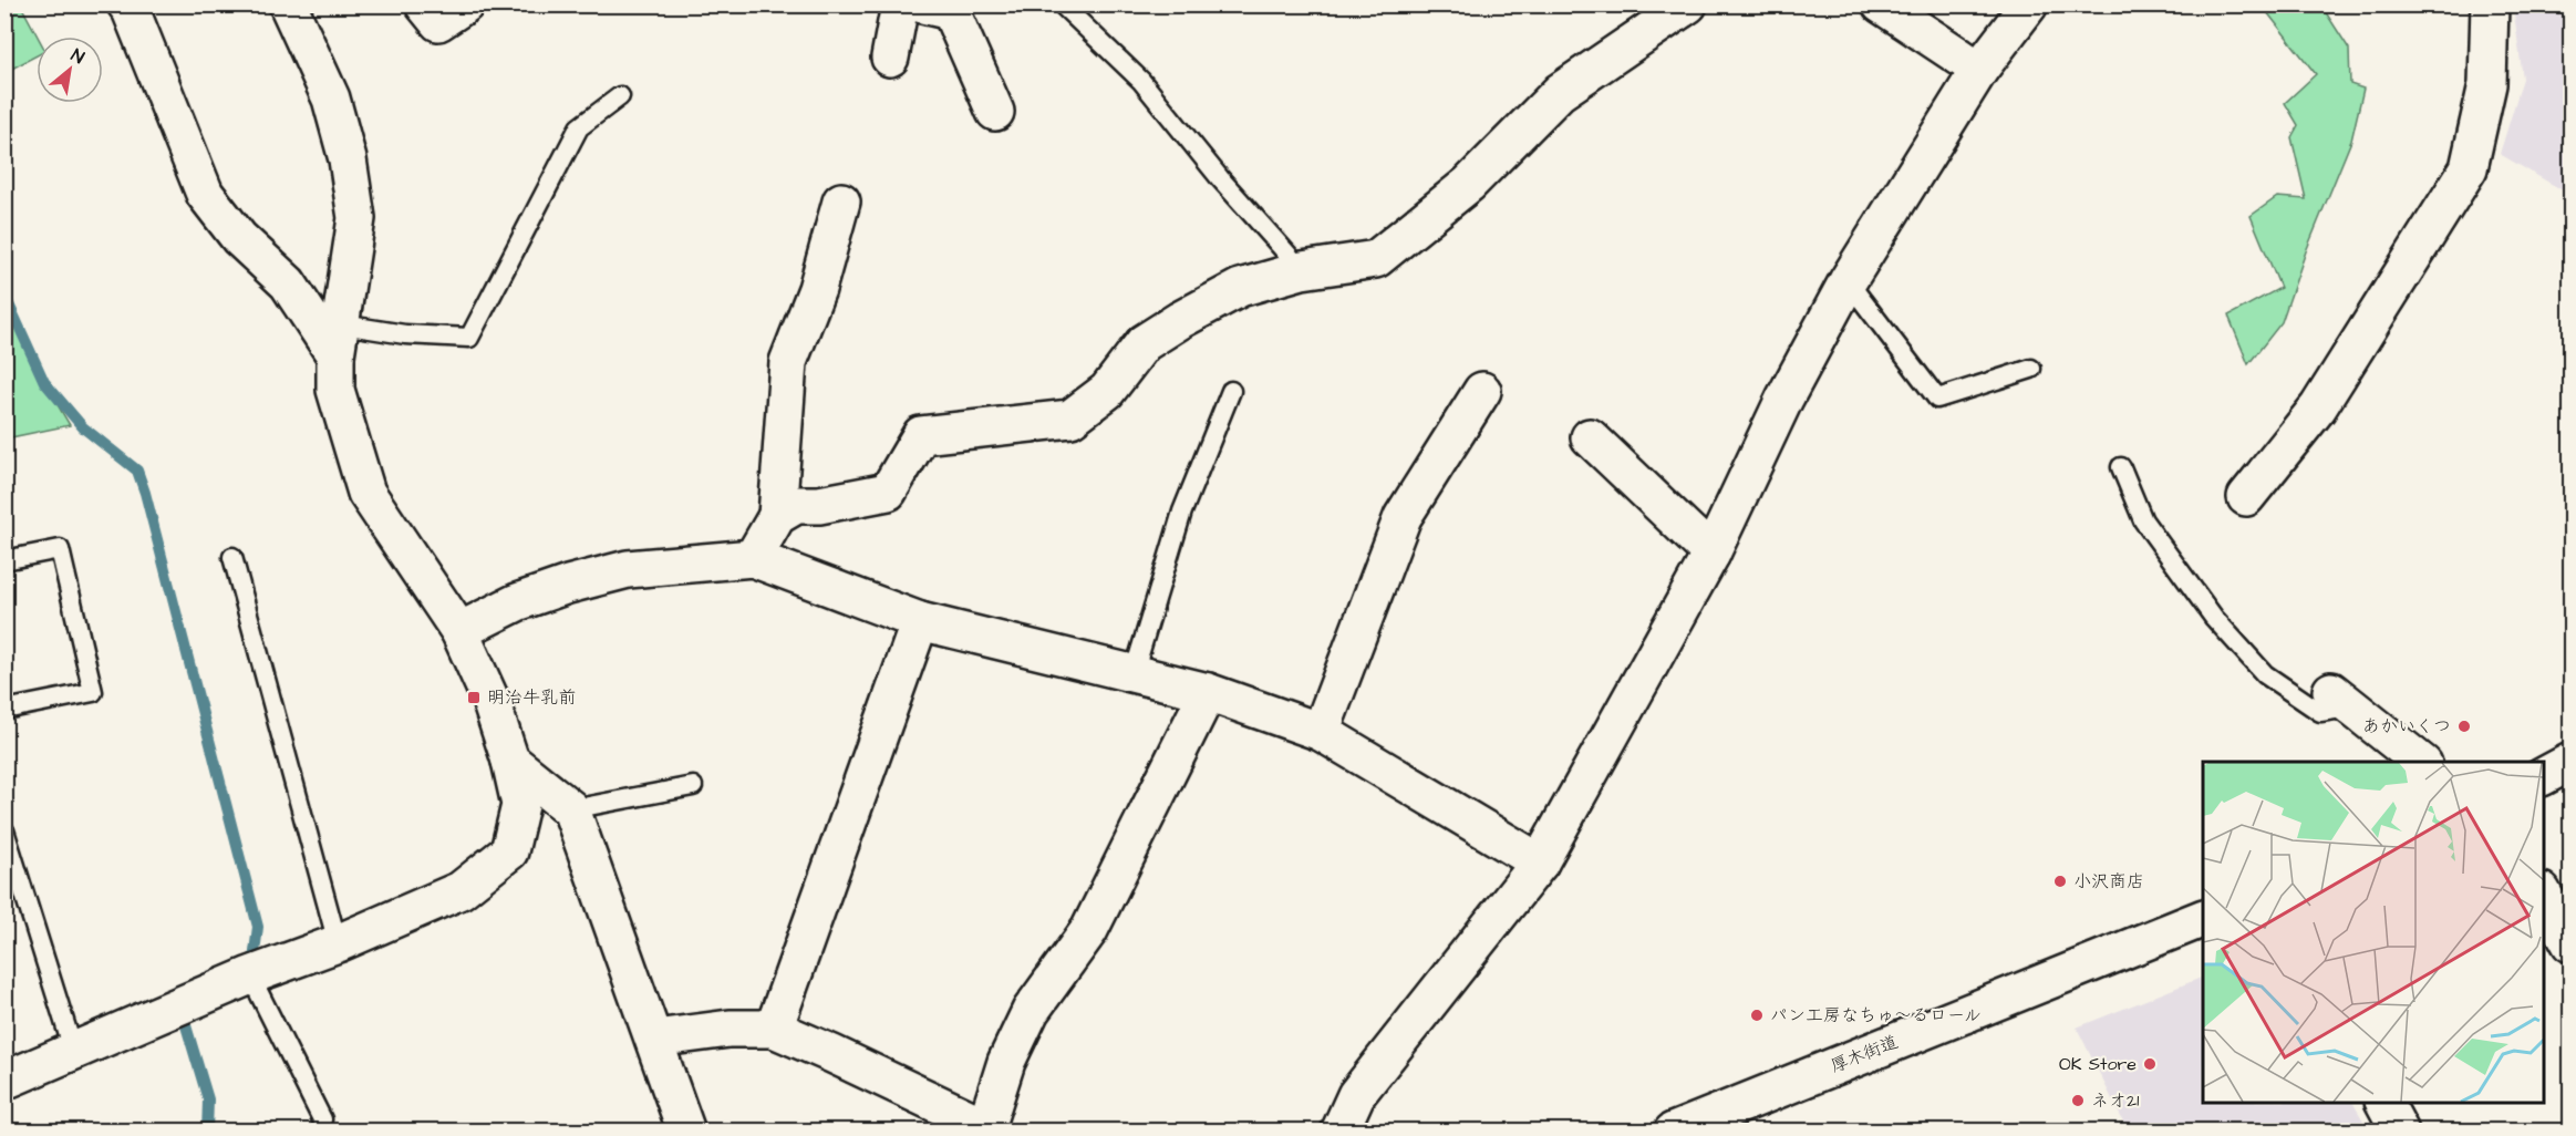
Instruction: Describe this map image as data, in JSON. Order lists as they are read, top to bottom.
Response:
{
  "streets": {
    "street": ["厚木街道"]
  },
  "places": {
    "transit": ["明治牛乳前"],
    "other": [
      "あかいくつ",
      "小沢商店",
      "パン工房なちゅ～るロール",
      "OK Store",
      "ネオ21"
    ]
  },
  "north": "top right"
}
